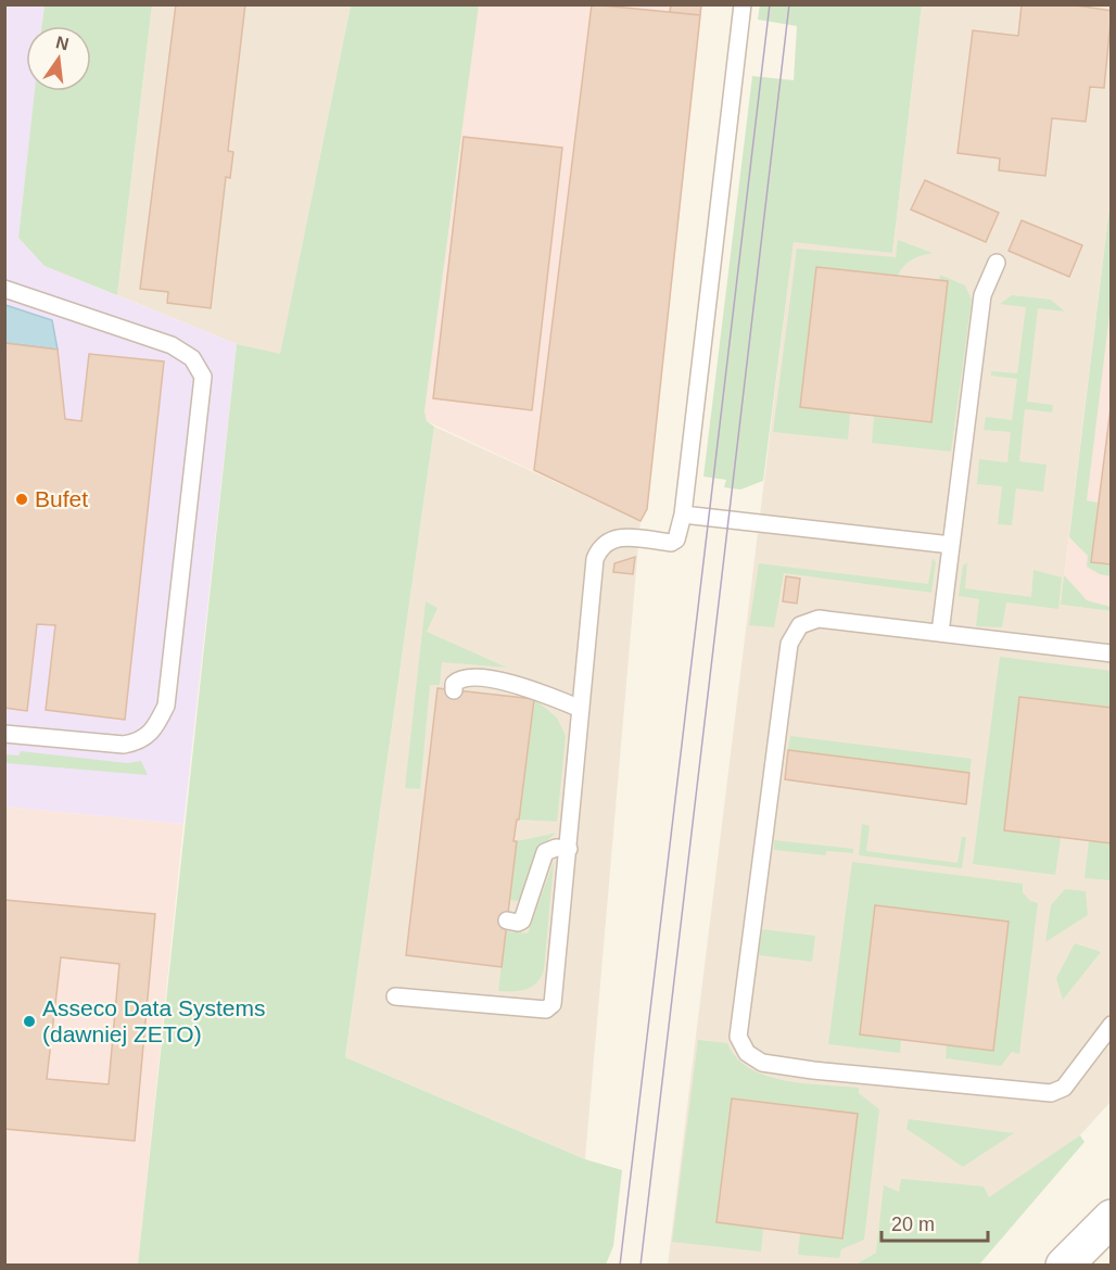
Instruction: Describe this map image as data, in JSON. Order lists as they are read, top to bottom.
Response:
{
  "places": ["Bufet", "Asseco Data Systems (dawniej ZETO)"],
  "scale_bar": "20 m",
  "north": "top"
}
